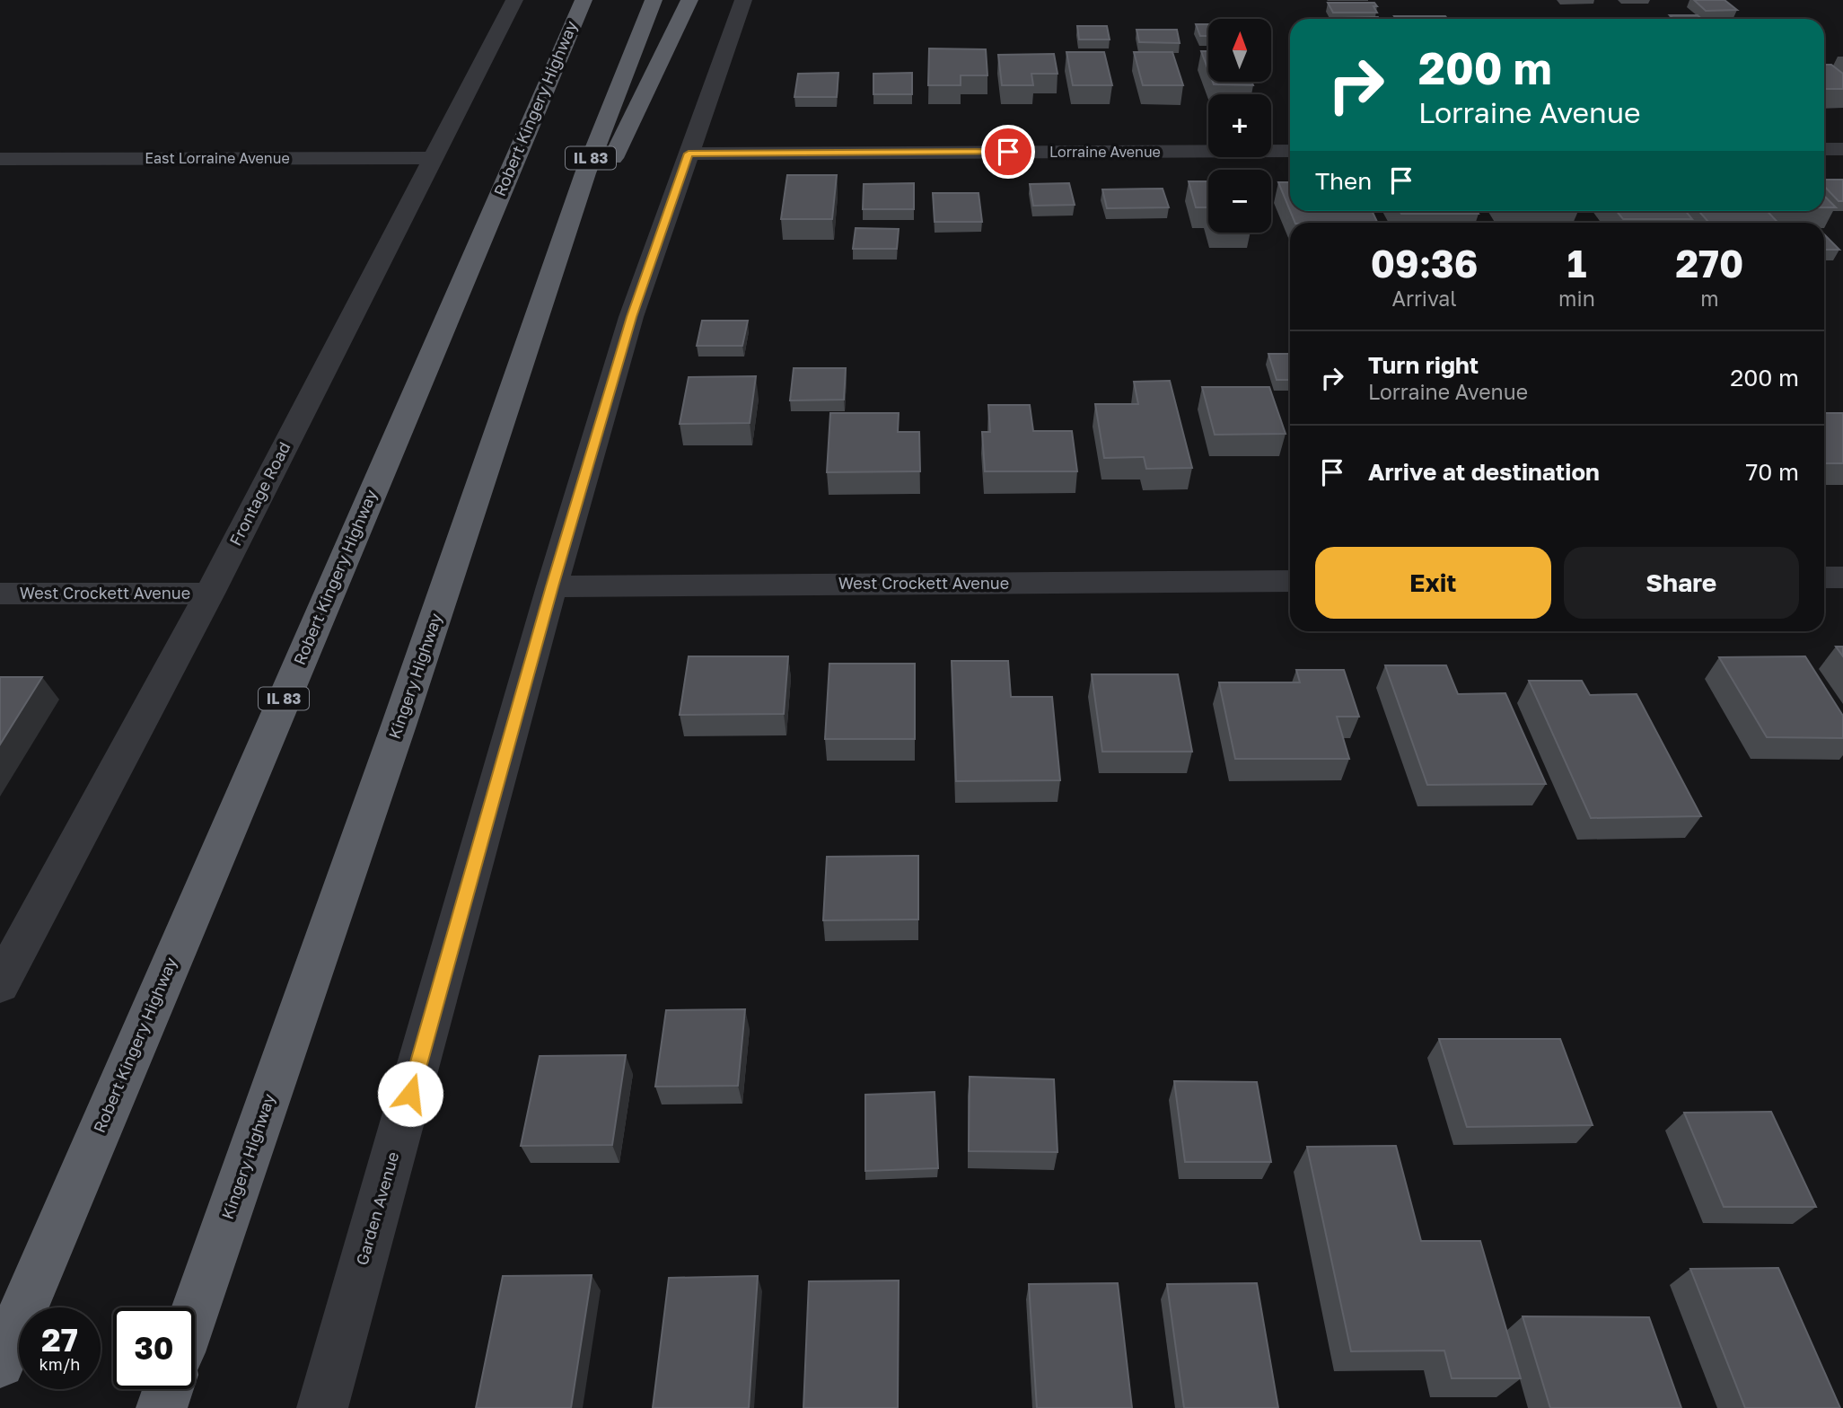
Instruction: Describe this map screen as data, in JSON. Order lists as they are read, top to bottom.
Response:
{
  "streets": {
    "highway": ["Robert Kingery Highway", "IL 83", "Kingery Highway"],
    "street": [
      "Lorraine Avenue",
      "East Lorraine Avenue",
      "Frontage Road",
      "West Crockett Avenue",
      "Garden Avenue"
    ]
  },
  "crossings": [
    ["Lorraine Avenue", "Garden Avenue"],
    ["East Lorraine Avenue", "Frontage Road"],
    ["Frontage Road", "West Crockett Avenue"],
    ["West Crockett Avenue", "Garden Avenue"]
  ],
  "north": "top",
  "page": {
    "map_buttons": ["+", "−"],
    "turn": ["200 m", "Lorraine Avenue"],
    "then": "Then",
    "eta": [
      "09:36",
      "Arrival",
      "1",
      "min",
      "270",
      "m"
    ],
    "list": [
      {
        "name": "Turn right",
        "note": "Lorraine Avenue",
        "value": "200 m"
      },
      {
        "name": "Arrive at destination",
        "value": "70 m"
      }
    ],
    "buttons": ["Exit", "Share"],
    "speed": "27 km/h",
    "limit": "30"
  }
}
